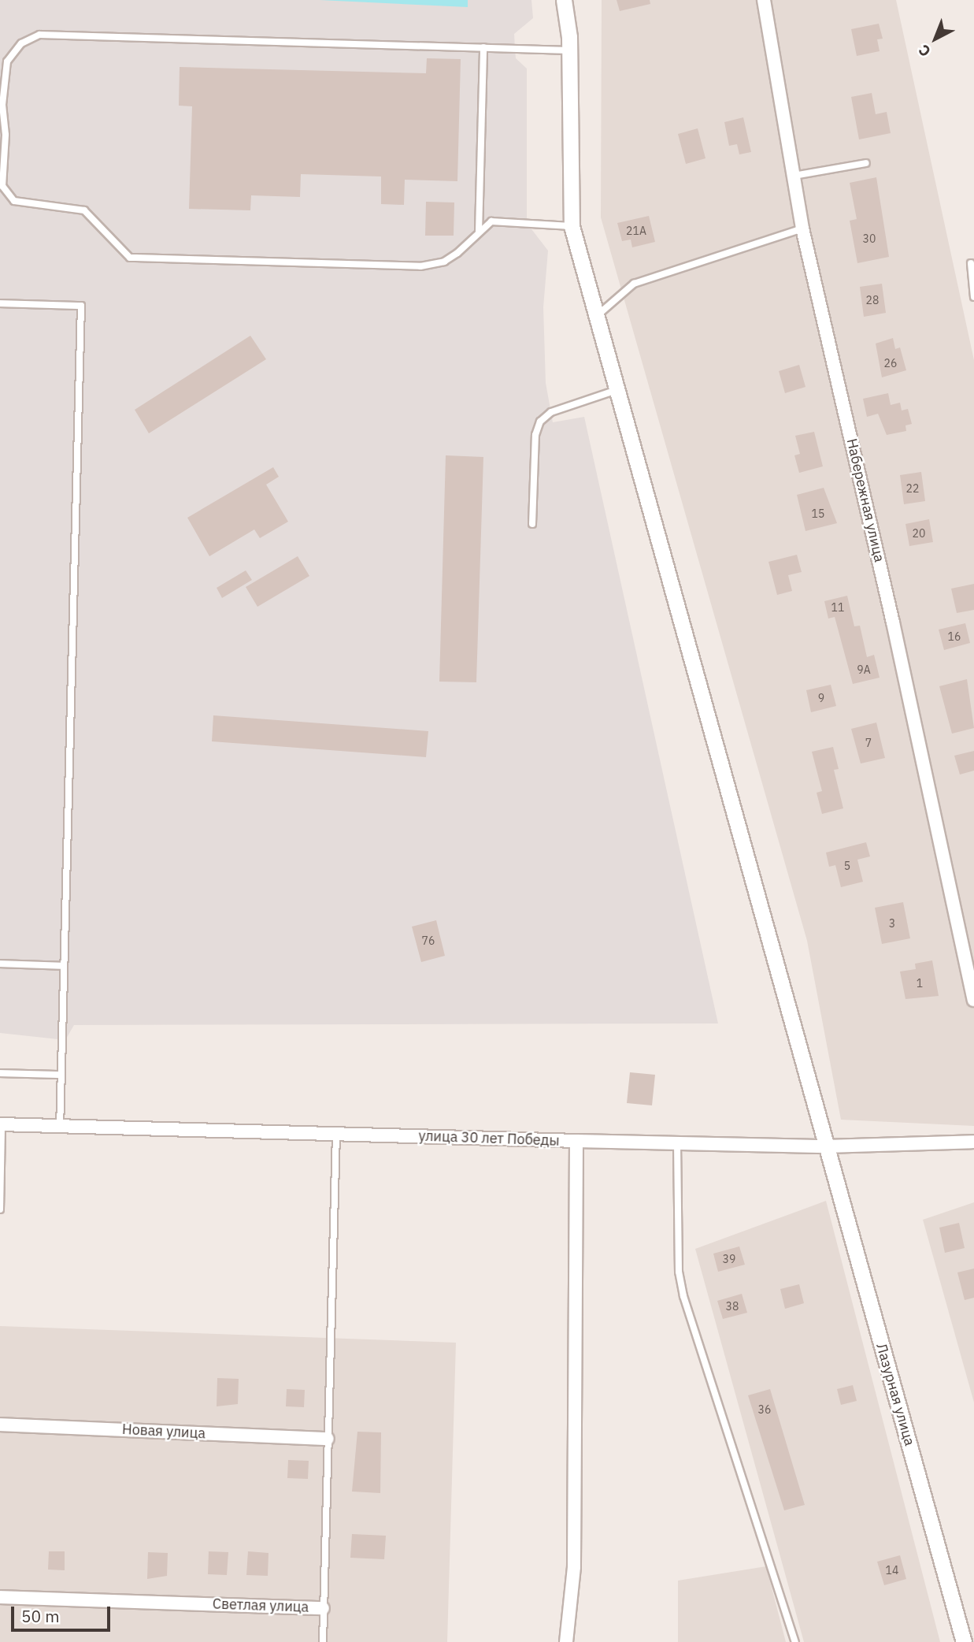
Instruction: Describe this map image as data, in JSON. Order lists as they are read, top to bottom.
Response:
{
  "streets": {
    "street": [
      "Набережная улица",
      "улица 30 лет Победы",
      "Лазурная улица",
      "Новая улица",
      "Светлая улица"
    ]
  },
  "house_numbers": [
    "21А",
    "30",
    "28",
    "26",
    "22",
    "15",
    "20",
    "11",
    "16",
    "9А",
    "9",
    "7",
    "5",
    "3",
    "76",
    "1",
    "39",
    "38",
    "36",
    "14"
  ],
  "scale_bar": "50 m",
  "north": "bottom left"
}
